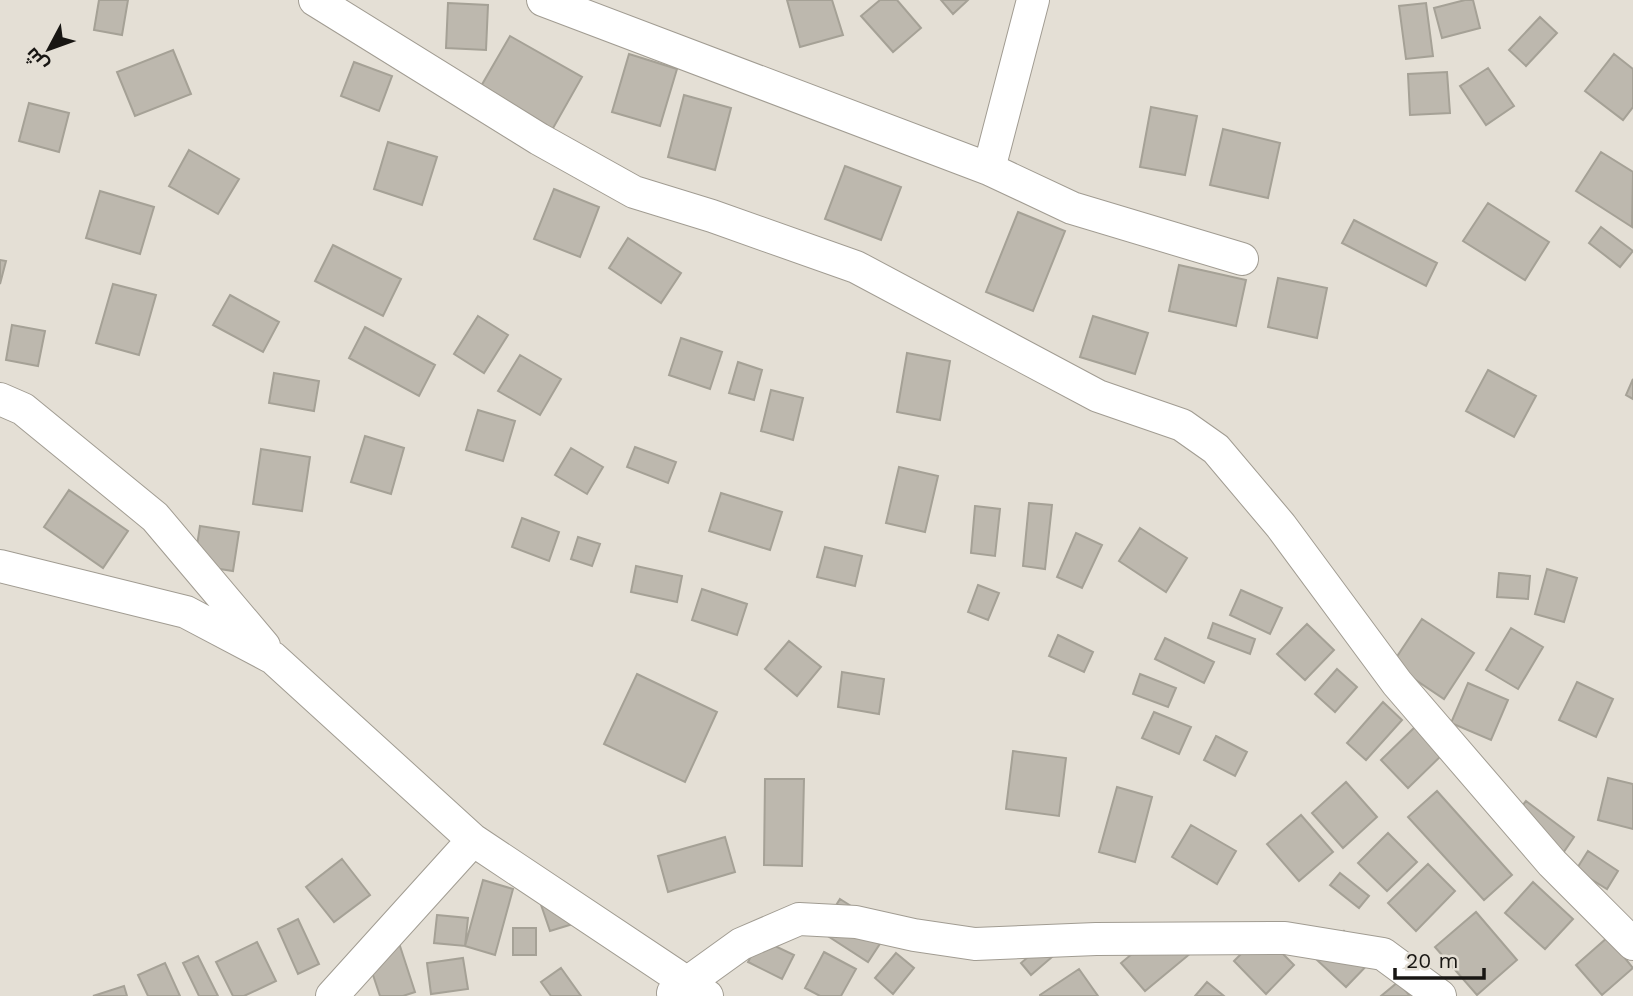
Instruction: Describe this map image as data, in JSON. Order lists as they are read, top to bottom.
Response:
{
  "scale_bar": "20 m",
  "north": "bottom left"
}
